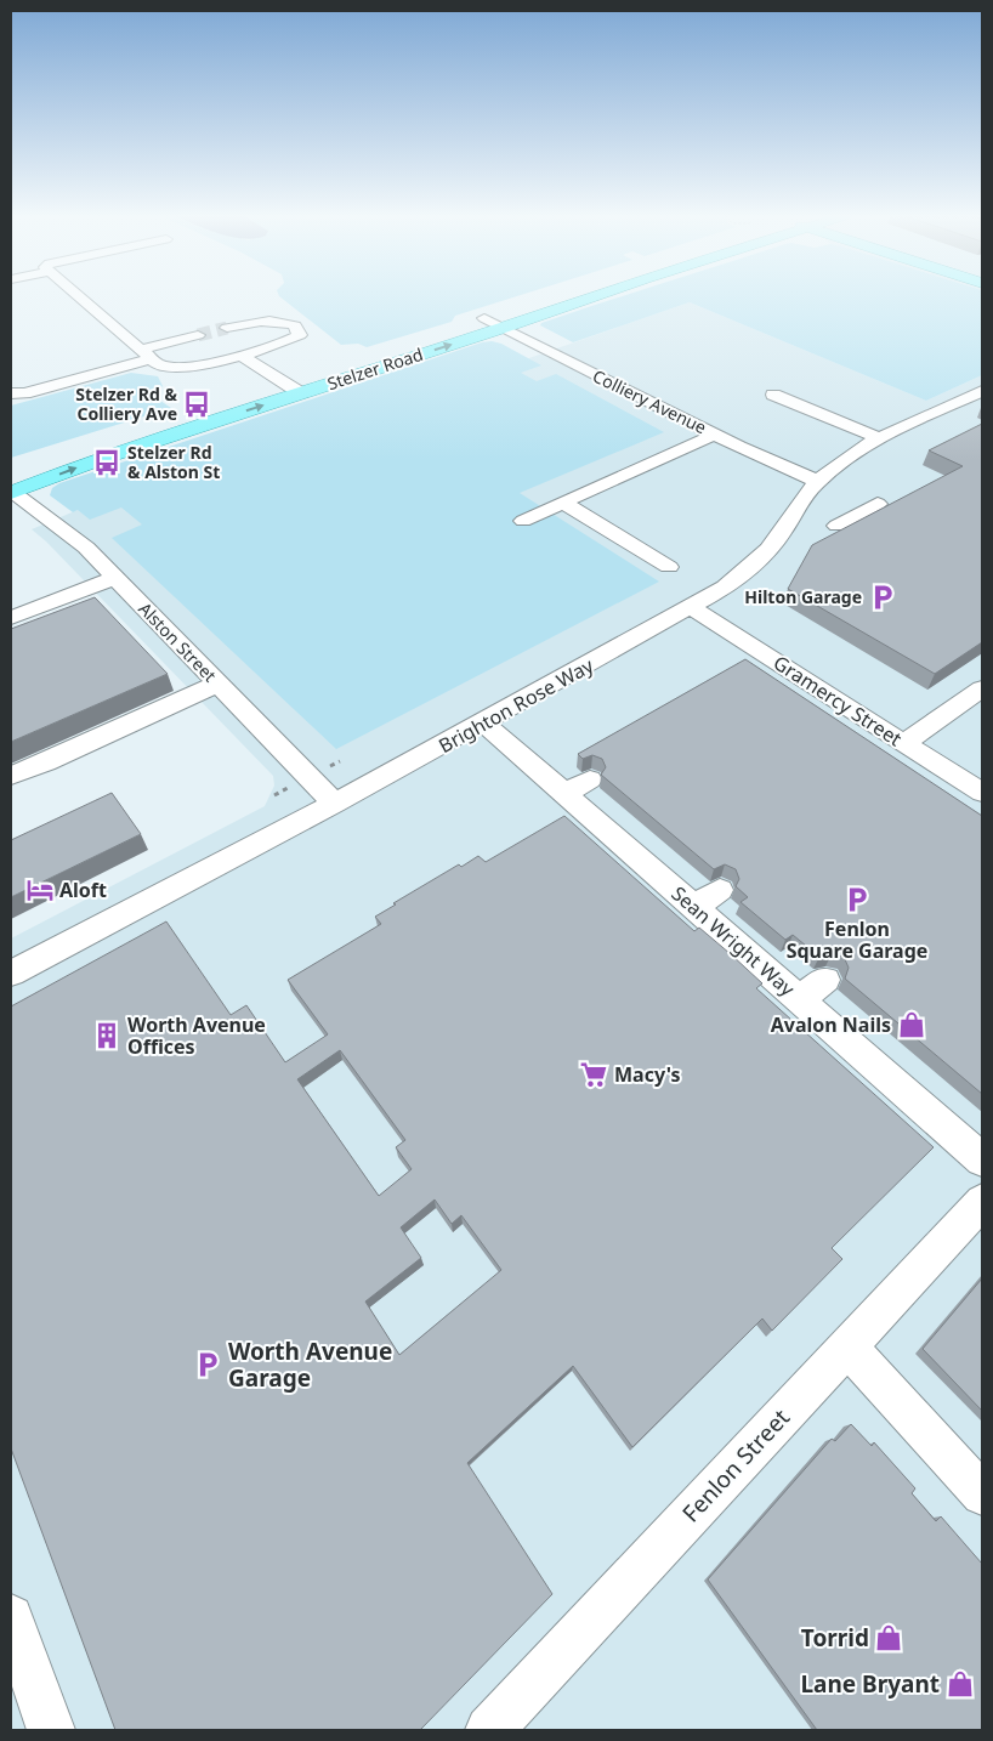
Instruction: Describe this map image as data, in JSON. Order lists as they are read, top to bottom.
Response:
{
  "streets": {
    "main road": ["Stelzer Road"],
    "street": [
      "Colliery Avenue",
      "Alston Street",
      "Gramercy Street",
      "Brighton Rose Way",
      "Sean Wright Way",
      "Fenlon Street"
    ]
  },
  "crossings": [
    ["Stelzer Road", "Colliery Avenue"],
    ["Stelzer Road", "Alston Street"],
    ["Colliery Avenue", "Brighton Rose Way"],
    ["Alston Street", "Brighton Rose Way"],
    ["Gramercy Street", "Brighton Rose Way"],
    ["Brighton Rose Way", "Sean Wright Way"]
  ],
  "places": {
    "bus stop": ["Stelzer Rd & Colliery Ave", "Stelzer Rd & Alston St"],
    "parking": ["Hilton Garage", "Fenlon Square Garage", "Worth Avenue Garage"],
    "hotel": ["Aloft"],
    "shop": ["Avalon Nails", "Torrid", "Lane Bryant"],
    "building": ["Worth Avenue Offices"],
    "supermarket": ["Macy's"]
  }
}
